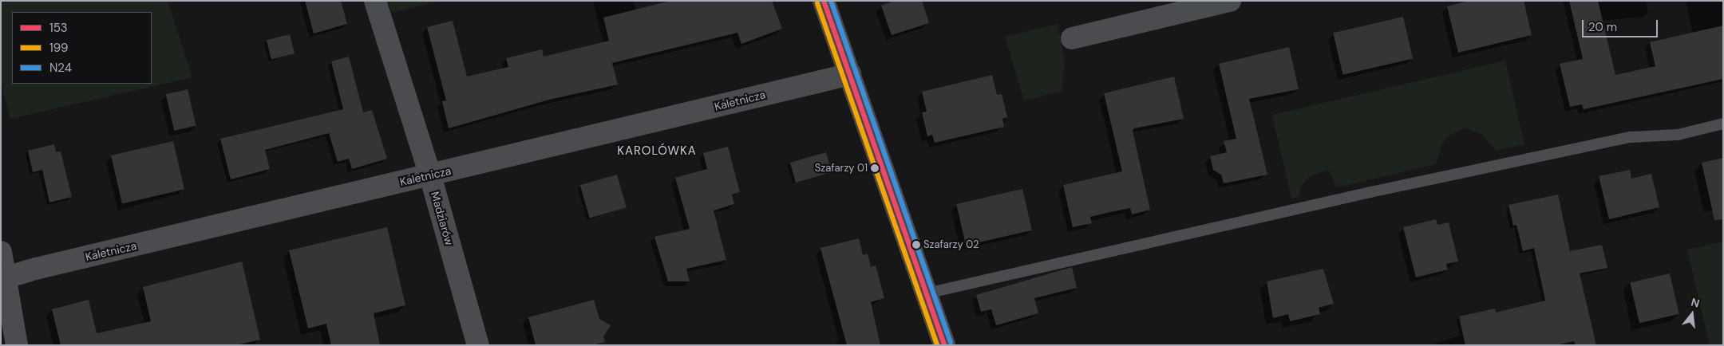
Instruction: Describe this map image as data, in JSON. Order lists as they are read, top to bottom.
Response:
{
  "streets": {
    "street": ["Kaletnicza", "Madziarów"]
  },
  "crossings": [
    ["Kaletnicza", "Madziarów"]
  ],
  "districts": ["KAROLÓWKA"],
  "places": ["Szafarzy 01", "Szafarzy 02"],
  "lines": ["transit line 153", "transit line N24", "transit line 199"],
  "legend": ["153", "199", "N24"],
  "scale_bar": "20 m",
  "north": "top"
}
